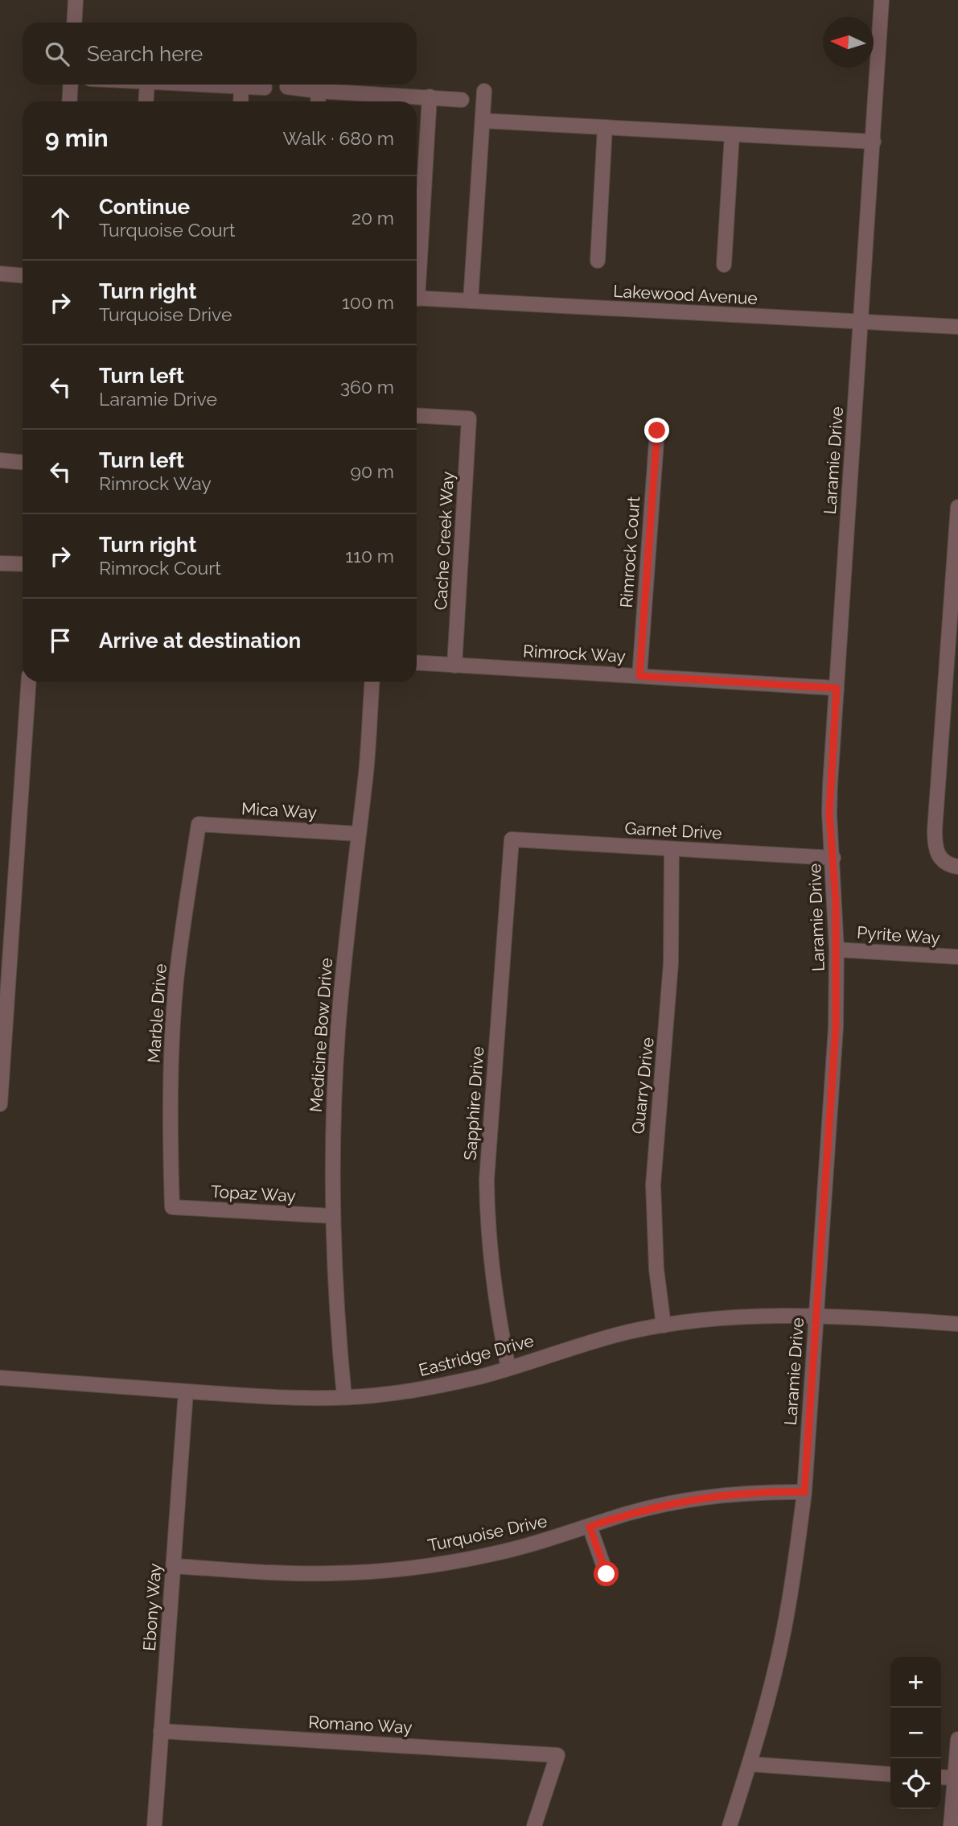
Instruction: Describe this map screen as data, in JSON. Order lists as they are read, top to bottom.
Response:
{
  "streets": {
    "street": [
      "Lakewood Avenue",
      "Laramie Drive",
      "Cache Creek Way",
      "Rimrock Court",
      "Rimrock Way",
      "Mica Way",
      "Garnet Drive",
      "Pyrite Way",
      "Marble Drive",
      "Medicine Bow Drive",
      "Quarry Drive",
      "Sapphire Drive",
      "Topaz Way",
      "Eastridge Drive",
      "Turquoise Drive",
      "Ebony Way",
      "Romano Way"
    ]
  },
  "crossings": [
    ["Lakewood Avenue", "Laramie Drive"],
    ["Laramie Drive", "Rimrock Way"],
    ["Laramie Drive", "Garnet Drive"],
    ["Laramie Drive", "Pyrite Way"],
    ["Laramie Drive", "Eastridge Drive"],
    ["Laramie Drive", "Turquoise Drive"],
    ["Cache Creek Way", "Rimrock Way"],
    ["Rimrock Court", "Rimrock Way"],
    ["Mica Way", "Marble Drive"],
    ["Mica Way", "Medicine Bow Drive"],
    ["Garnet Drive", "Quarry Drive"],
    ["Garnet Drive", "Sapphire Drive"],
    ["Marble Drive", "Topaz Way"],
    ["Medicine Bow Drive", "Topaz Way"],
    ["Medicine Bow Drive", "Eastridge Drive"],
    ["Quarry Drive", "Eastridge Drive"],
    ["Sapphire Drive", "Eastridge Drive"],
    ["Eastridge Drive", "Ebony Way"],
    ["Turquoise Drive", "Ebony Way"],
    ["Ebony Way", "Romano Way"]
  ],
  "north": "left",
  "page": {
    "search": "Search here",
    "heading": ["9 min", "Walk · 680 m"],
    "list": [
      ["Continue", "Turquoise Court", "20 m"],
      ["Turn right", "Turquoise Drive", "100 m"],
      ["Turn left", "Laramie Drive", "360 m"],
      ["Turn left", "Rimrock Way", "90 m"],
      ["Turn right", "Rimrock Court", "110 m"],
      "Arrive at destination"
    ],
    "map_buttons": ["+", "−"]
  }
}
